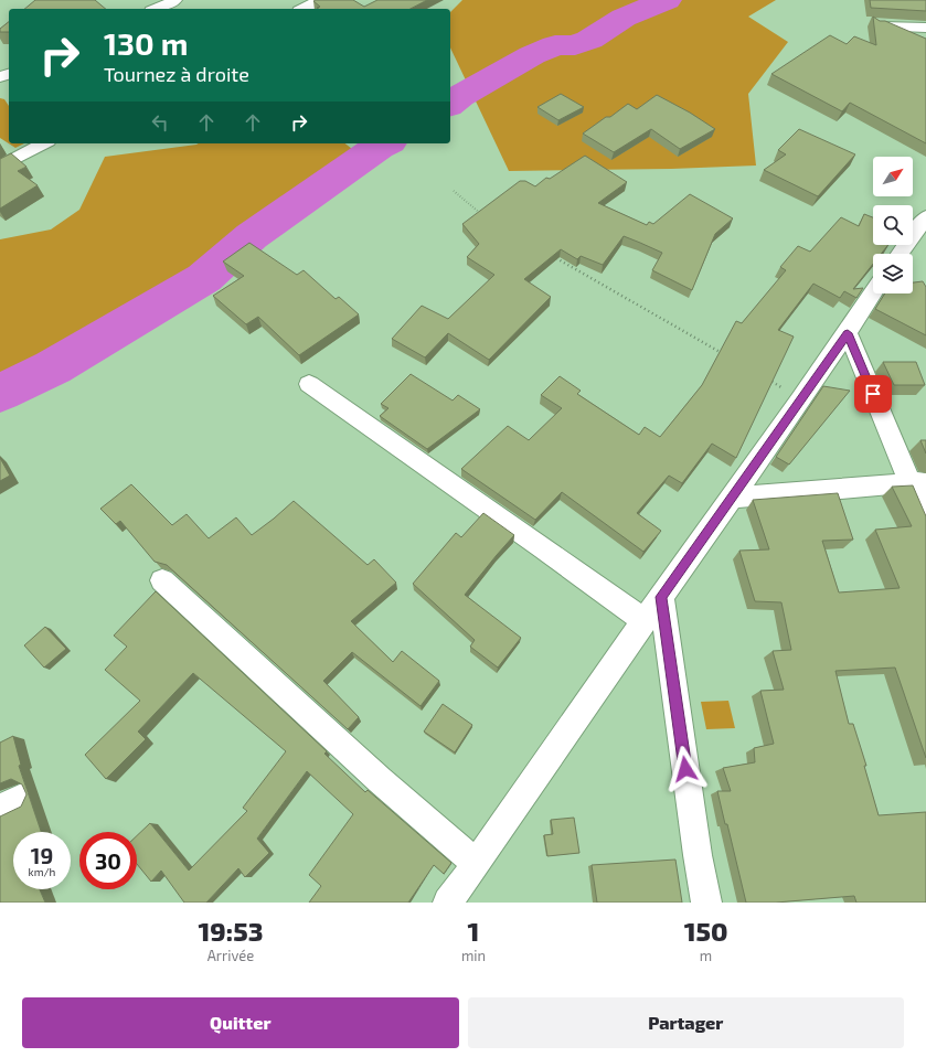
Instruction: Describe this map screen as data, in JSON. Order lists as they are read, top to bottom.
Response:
{
  "north": "top right",
  "page": {
    "turn": ["130 m", "Tournez à droite"],
    "speed": "19 km/h",
    "limit": "30",
    "eta": [
      "19:53",
      "Arrivée",
      "1",
      "min",
      "150",
      "m"
    ],
    "buttons": ["Quitter", "Partager"]
  }
}
